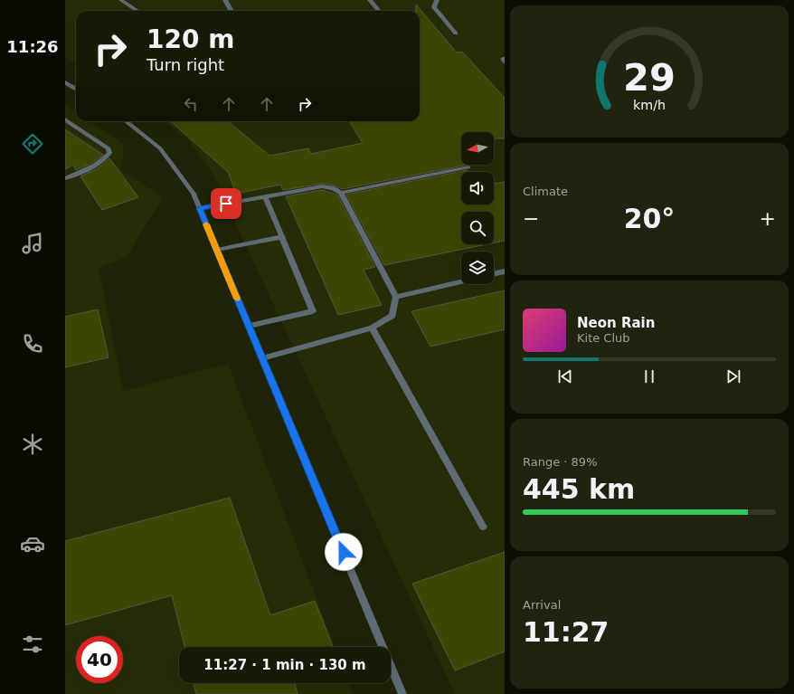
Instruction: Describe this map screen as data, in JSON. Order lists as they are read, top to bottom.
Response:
{
  "north": "left",
  "page": {
    "tabs": "11:26",
    "turn": ["120 m", "Turn right"],
    "tile": [
      "Climate",
      ["Range · 89%", "445 km"],
      ["Arrival", "11:27"]
    ],
    "heat": ["−", "20°", "+"],
    "song": ["Neon Rain", "Kite Club"],
    "limit": "40",
    "trip": "11:27 · 1 min · 130 m",
    "gauge": ["29", "km/h"]
  }
}
